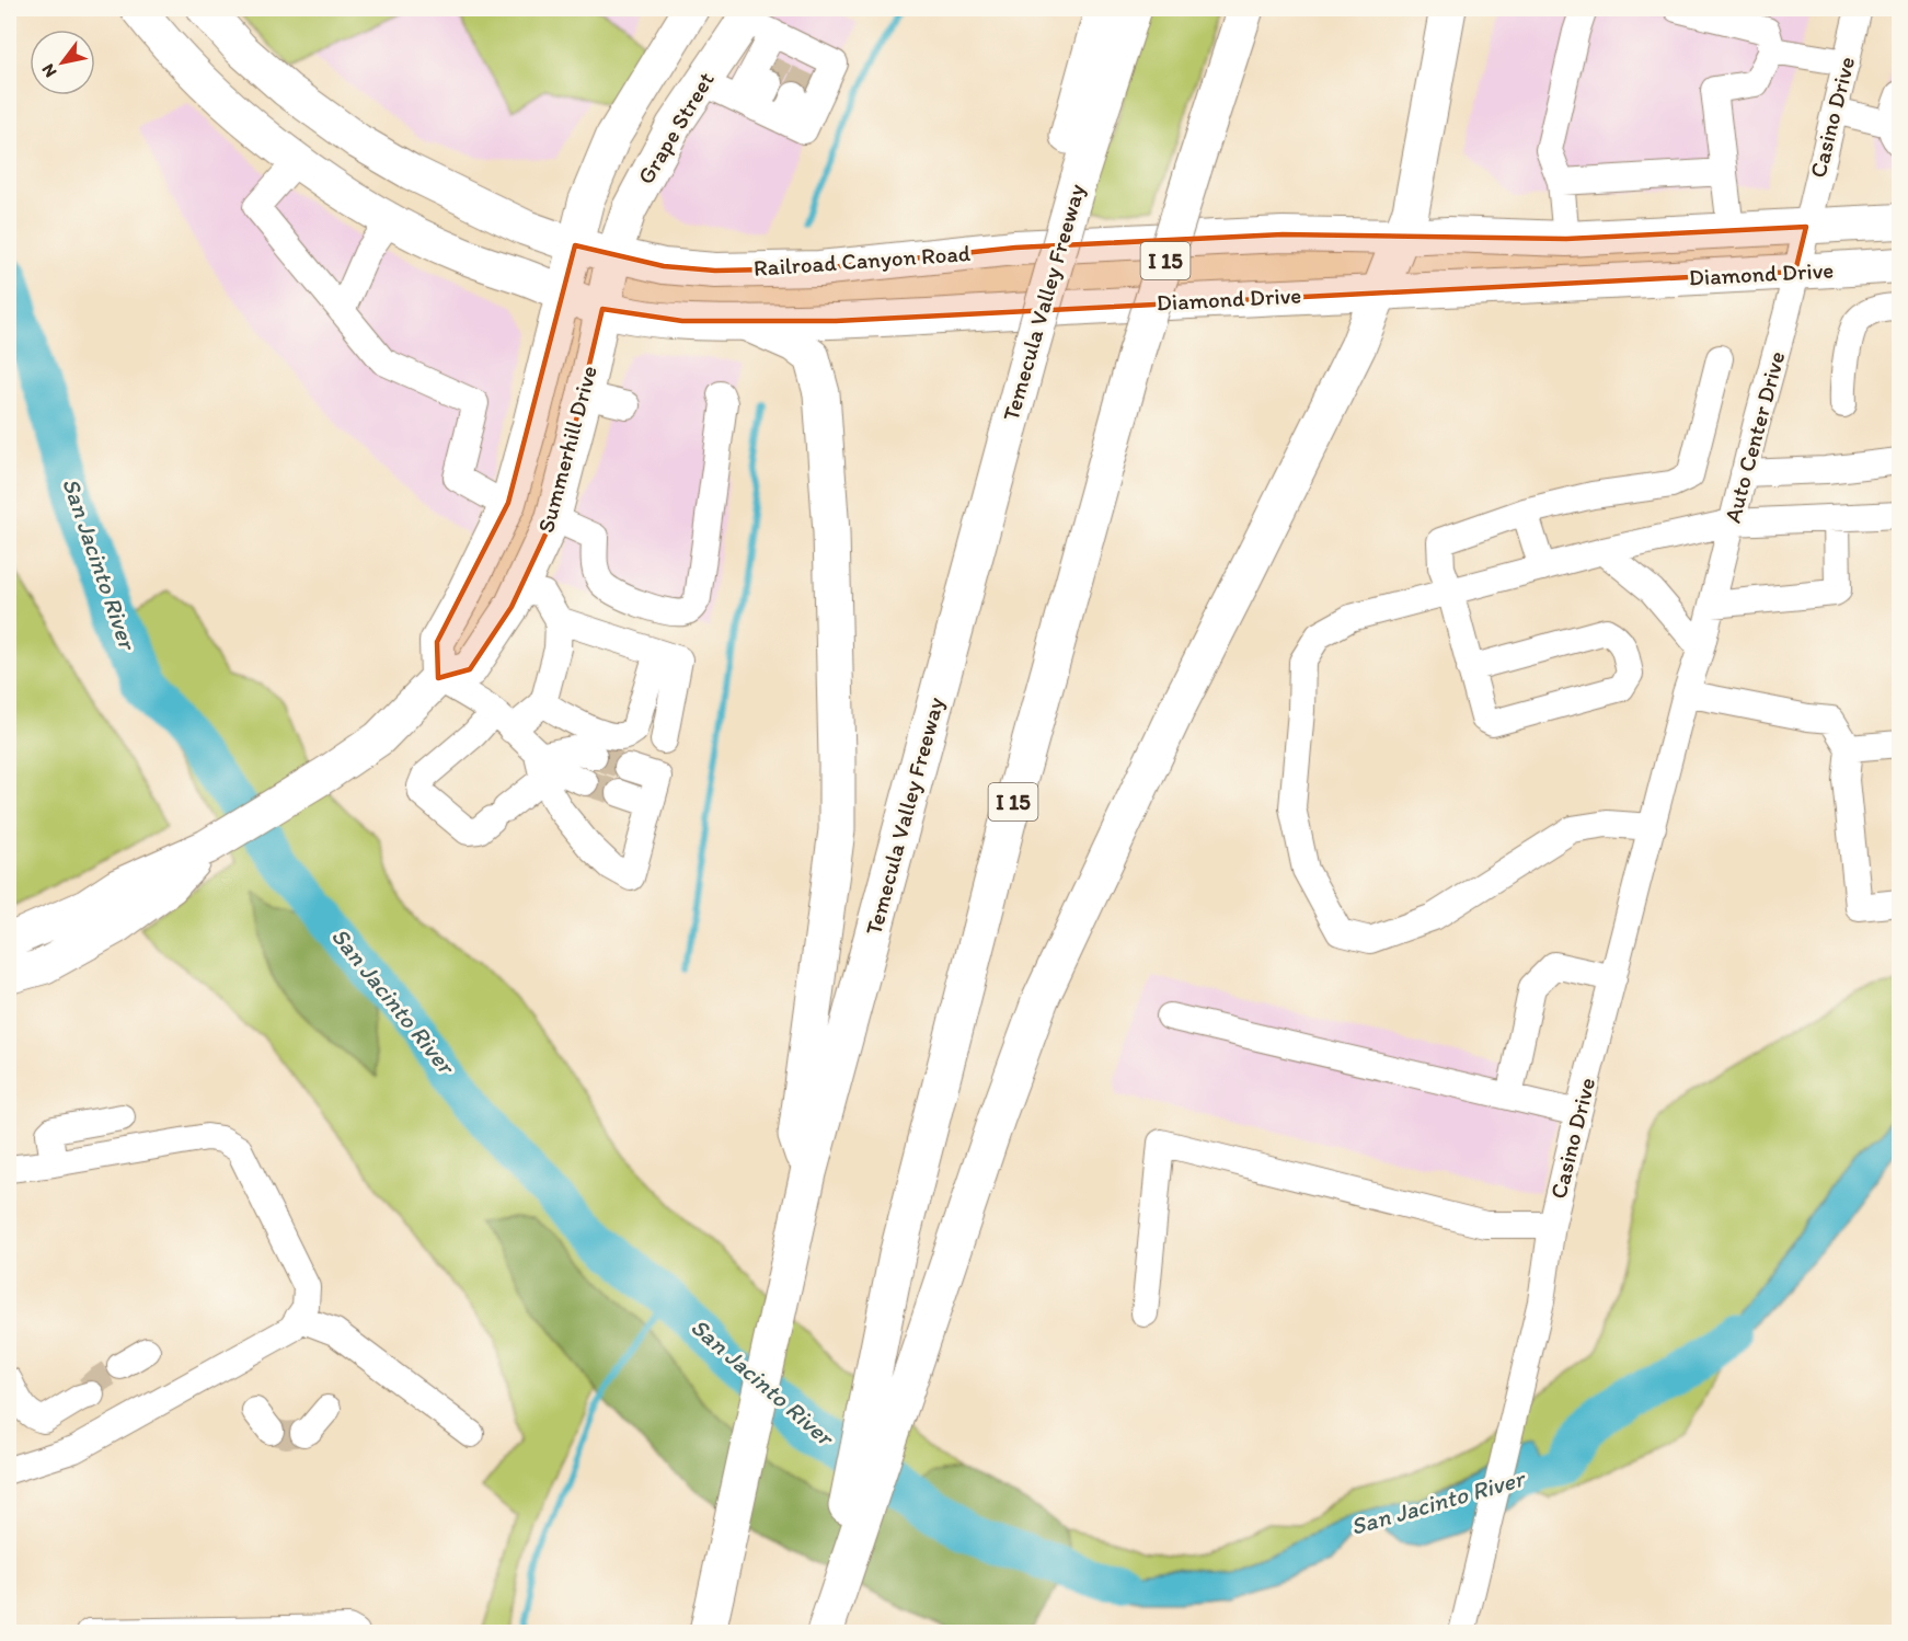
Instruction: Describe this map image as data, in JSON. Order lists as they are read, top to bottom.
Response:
{
  "streets": {
    "highway": ["I 15", "Temecula Valley Freeway"],
    "main road": [
      "Grape Street",
      "Railroad Canyon Road",
      "Diamond Drive",
      "Summerhill Drive"
    ],
    "street": ["Casino Drive", "Auto Center Drive"]
  },
  "crossings": [
    ["Casino Drive", "Diamond Drive"],
    ["Casino Drive", "Auto Center Drive"],
    ["Grape Street", "Railroad Canyon Road"],
    ["Grape Street", "Summerhill Drive"],
    ["Railroad Canyon Road", "Diamond Drive"],
    ["Railroad Canyon Road", "Summerhill Drive"],
    ["Diamond Drive", "Auto Center Drive"],
    ["Diamond Drive", "Summerhill Drive"]
  ],
  "water": ["San Jacinto River"],
  "north": "bottom left"
}
